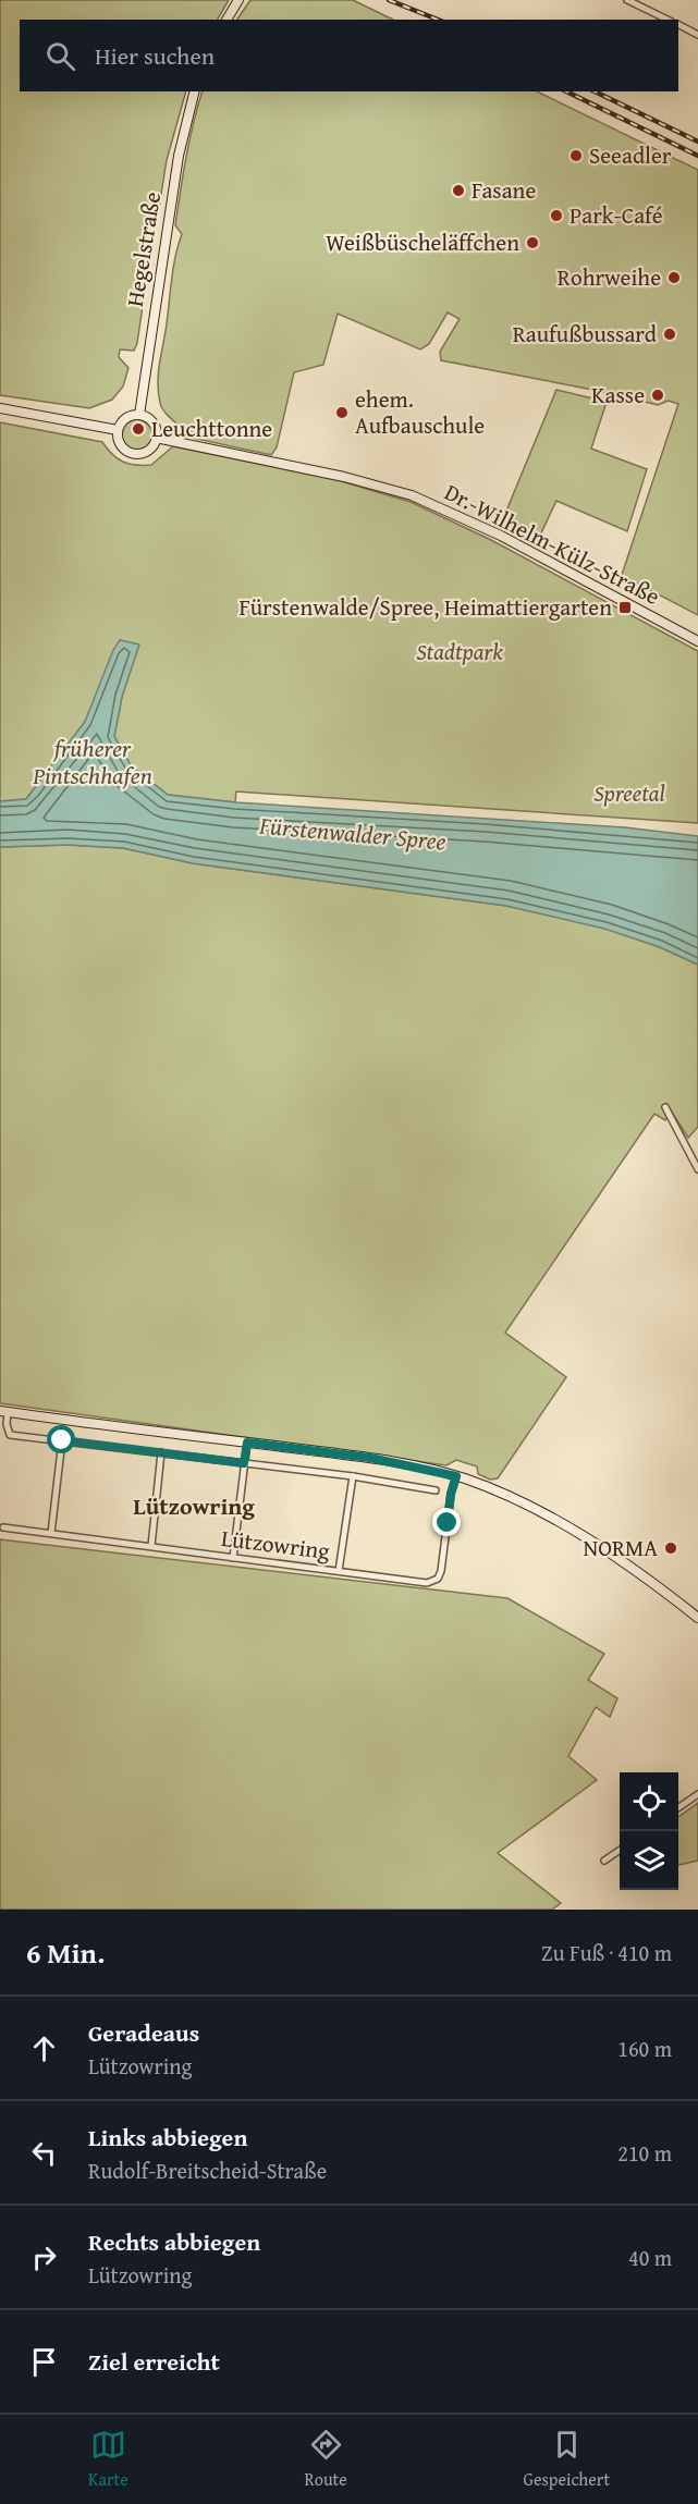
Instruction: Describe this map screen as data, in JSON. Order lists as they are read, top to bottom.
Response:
{
  "streets": {
    "main road": ["Hegelstraße", "Dr.-Wilhelm-Külz-Straße"],
    "street": ["Lützowring"]
  },
  "crossings": [
    ["Hegelstraße", "Dr.-Wilhelm-Külz-Straße"]
  ],
  "districts": ["Lützowring"],
  "water": ["früherer Pintschhafen", "Fürstenwalder Spree"],
  "parks": ["Stadtpark", "Spreetal"],
  "places": {
    "other": [
      "Seeadler",
      "Fasane",
      "Park-Café",
      "Weißbüscheläffchen",
      "Rohrweihe",
      "Raufußbussard",
      "Kasse",
      "ehem. Aufbauschule",
      "Leuchttonne",
      "NORMA"
    ],
    "transit": ["Fürstenwalde/Spree, Heimattiergarten"]
  },
  "page": {
    "search": "Hier suchen",
    "heading": ["6 Min.", "Zu Fuß · 410 m"],
    "list": [
      ["Geradeaus", "Lützowring", "160 m"],
      ["Links abbiegen", "Rudolf-Breitscheid-Straße", "210 m"],
      ["Rechts abbiegen", "Lützowring", "40 m"],
      "Ziel erreicht"
    ],
    "nav": ["Karte", "Route", "Gespeichert"]
  }
}
